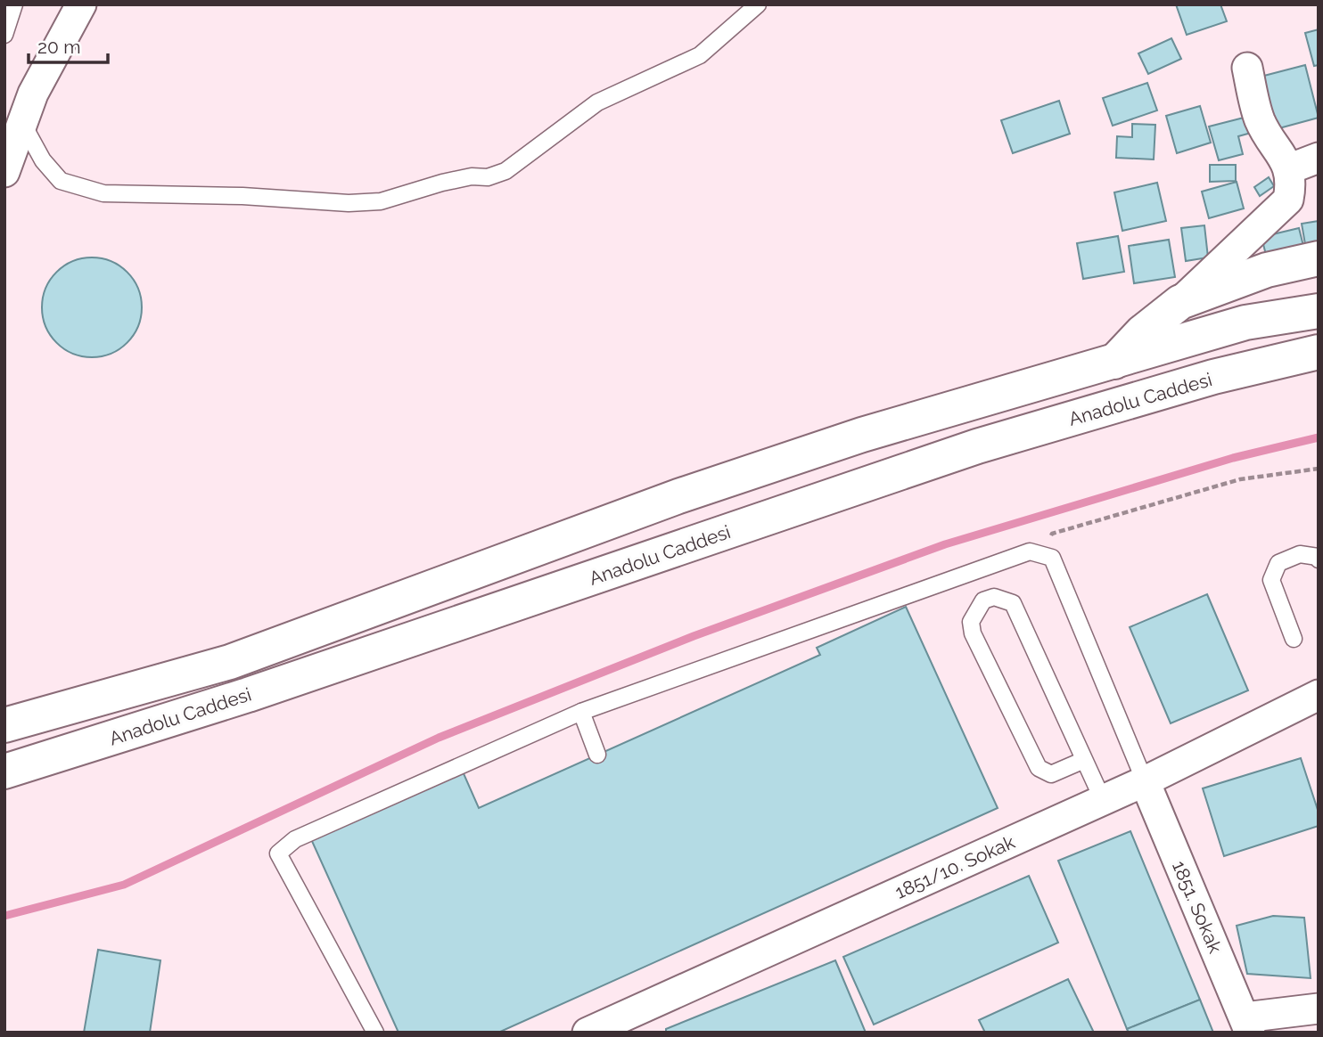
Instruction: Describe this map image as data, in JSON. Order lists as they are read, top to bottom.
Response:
{
  "streets": {
    "main road": ["Anadolu Caddesi"],
    "street": ["1851/10. Sokak", "1851. Sokak"]
  },
  "crossings": [
    ["1851/10. Sokak", "1851. Sokak"]
  ],
  "scale_bar": "20 m"
}
